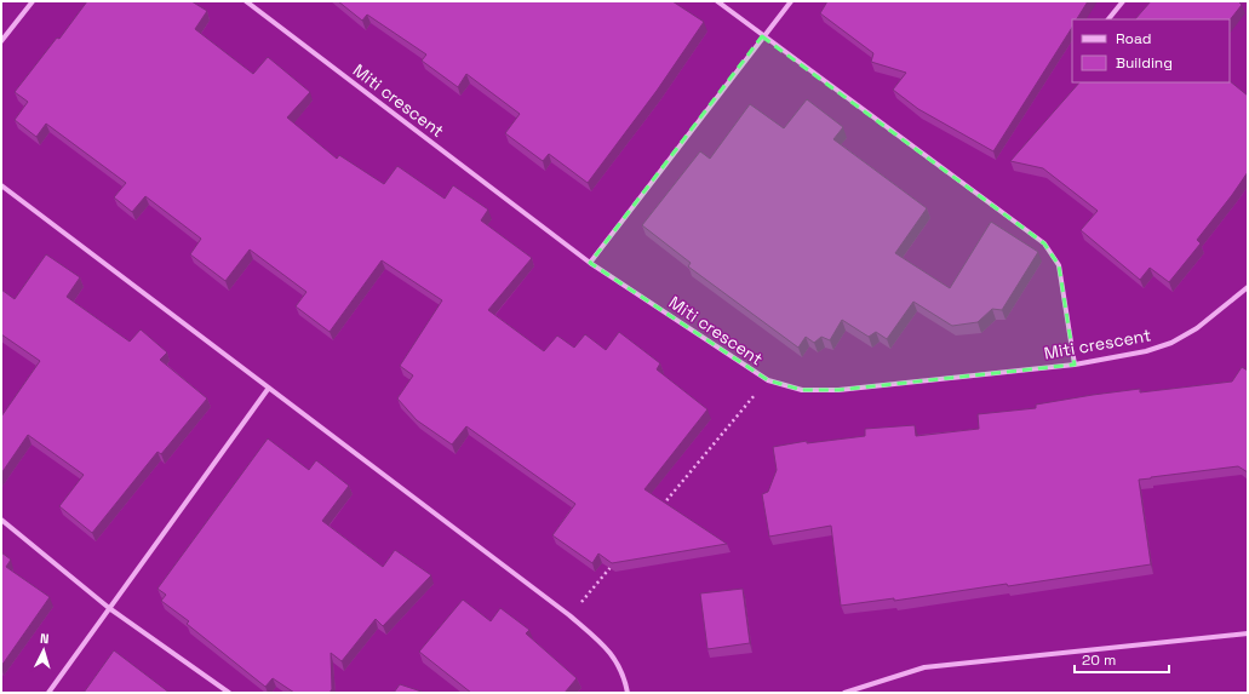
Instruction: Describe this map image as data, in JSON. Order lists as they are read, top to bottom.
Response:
{
  "streets": {
    "street": ["Miti crescent"]
  },
  "legend": ["Road", "Building"],
  "scale_bar": "20 m",
  "north": "top"
}
